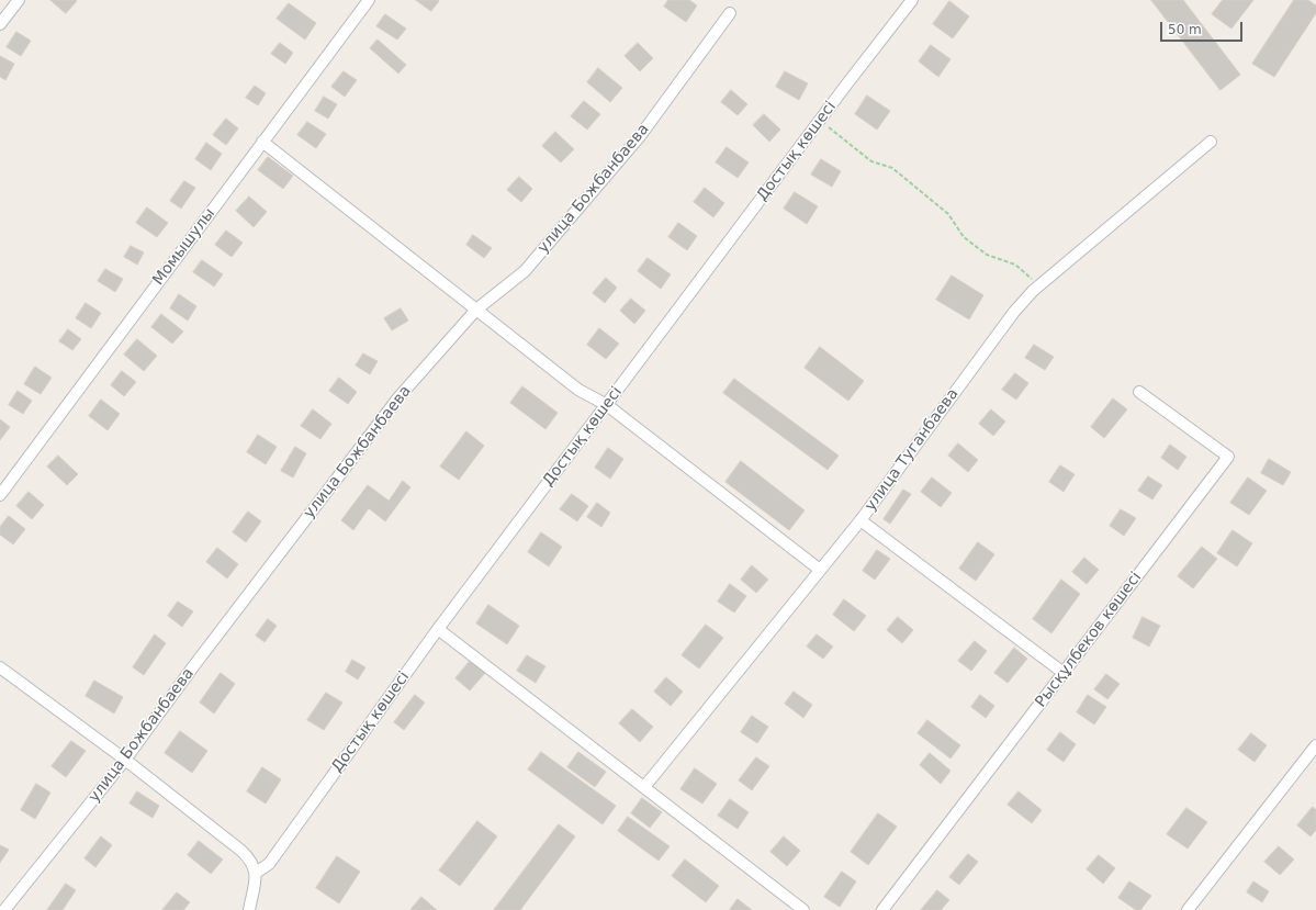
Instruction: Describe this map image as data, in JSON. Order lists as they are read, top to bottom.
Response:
{
  "streets": {
    "street": [
      "Достық көшесі",
      "улица Божбанбаева",
      "Момышулы",
      "улица Туганбаева",
      "Рысқұлбеков көшесі"
    ]
  },
  "scale_bar": "50 m"
}
